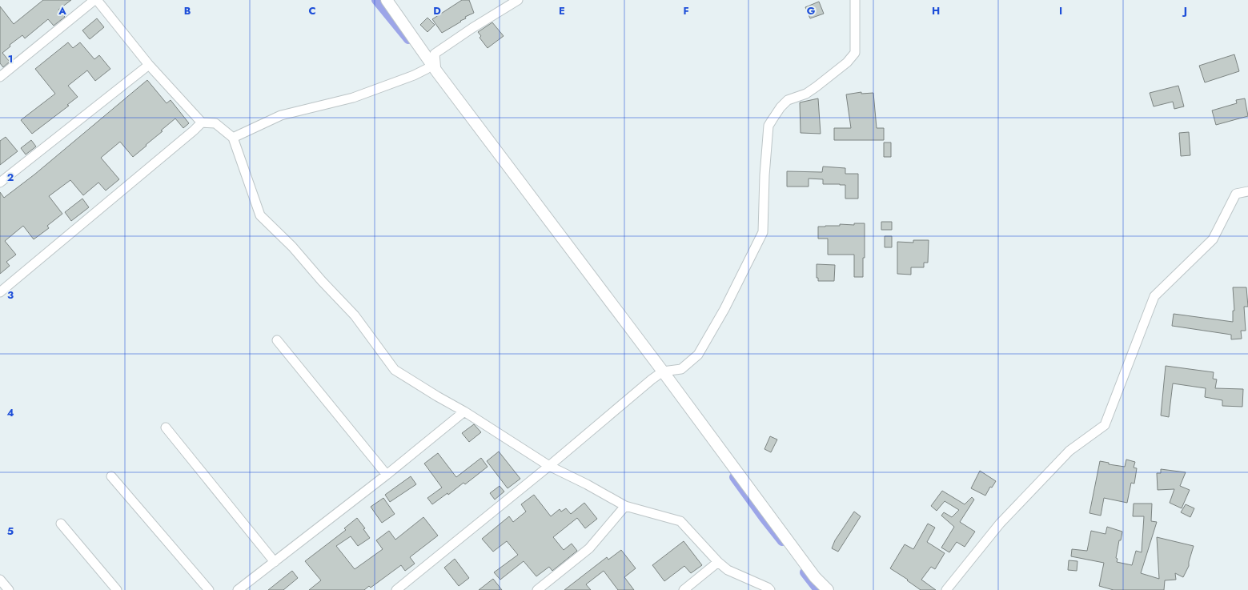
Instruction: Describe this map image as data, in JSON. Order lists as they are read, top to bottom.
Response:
{
  "grid": {
    "columns": [
      "A",
      "B",
      "C",
      "D",
      "E",
      "F",
      "G",
      "H",
      "I",
      "J"
    ],
    "rows": [
      "1",
      "2",
      "3",
      "4",
      "5"
    ]
  }
}
